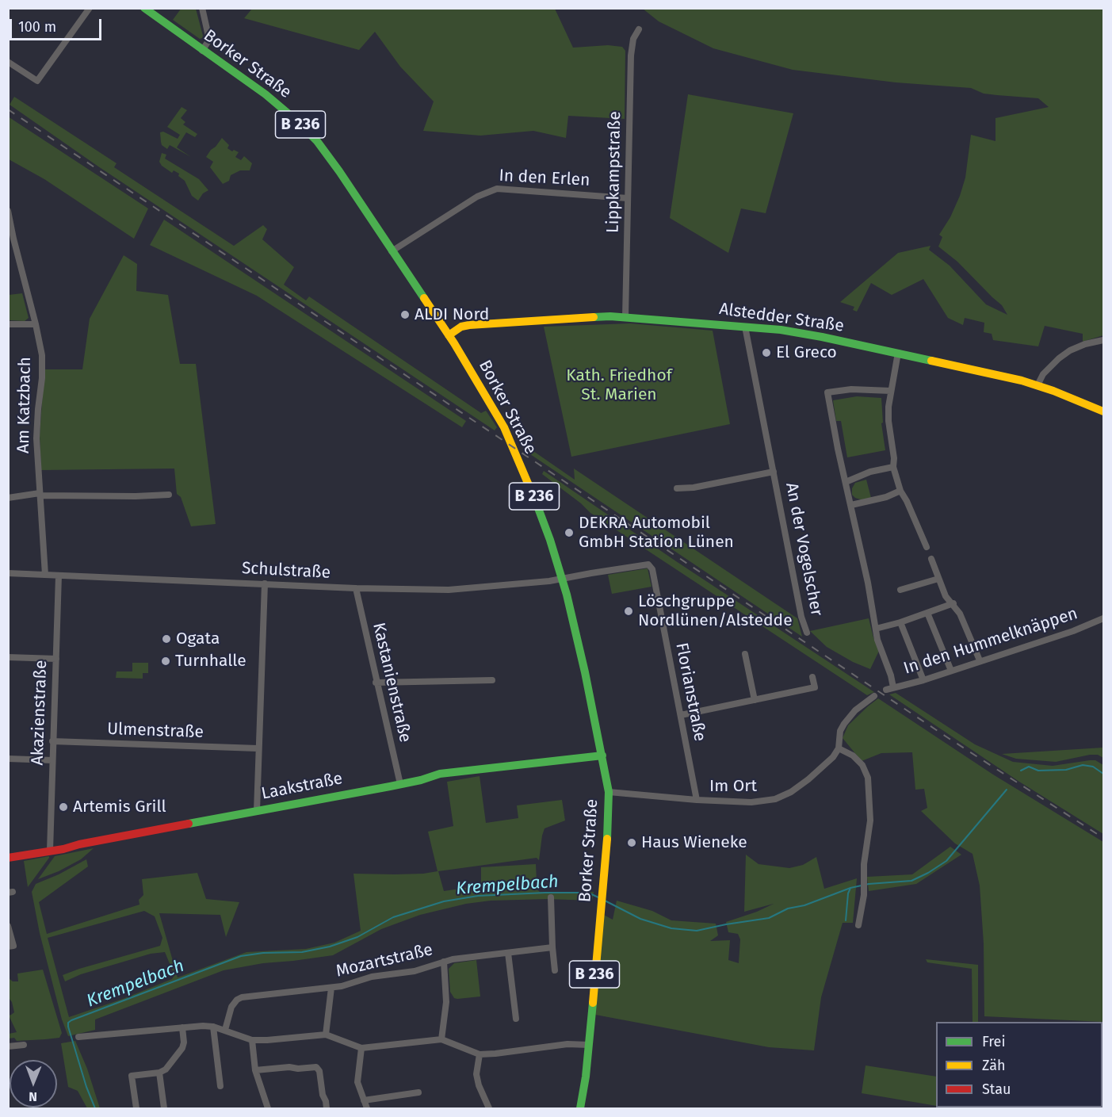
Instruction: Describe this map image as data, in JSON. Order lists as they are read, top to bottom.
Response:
{
  "streets": {
    "street": [
      "Borker Straße",
      "B 236",
      "Lippkampstraße",
      "In den Erlen",
      "Alstedder Straße",
      "Am Katzbach",
      "An der Vogelscher",
      "Schulstraße",
      "In den Hummelknäppen",
      "Kastanienstraße",
      "Florianstraße",
      "Akazienstraße",
      "Ulmenstraße",
      "Laakstraße",
      "Im Ort",
      "Mozartstraße"
    ]
  },
  "crossings": [
    ["Borker Straße", "In den Erlen"],
    ["Borker Straße", "Alstedder Straße"],
    ["Borker Straße", "Schulstraße"],
    ["Borker Straße", "Florianstraße"],
    ["Borker Straße", "Laakstraße"],
    ["Borker Straße", "Im Ort"],
    ["Lippkampstraße", "In den Erlen"],
    ["Lippkampstraße", "Alstedder Straße"],
    ["Alstedder Straße", "An der Vogelscher"],
    ["Am Katzbach", "Schulstraße"],
    ["Schulstraße", "Kastanienstraße"],
    ["Schulstraße", "Florianstraße"],
    ["Schulstraße", "Akazienstraße"],
    ["Kastanienstraße", "Laakstraße"],
    ["Florianstraße", "Im Ort"],
    ["Akazienstraße", "Ulmenstraße"],
    ["Akazienstraße", "Laakstraße"]
  ],
  "water": ["Krempelbach"],
  "parks": ["Kath. Friedhof St. Marien"],
  "places": [
    "ALDI Nord",
    "El Greco",
    "DEKRA Automobil GmbH Station Lünen",
    "Löschgruppe Nordlünen/Alstedde",
    "Ogata",
    "Turnhalle",
    "Artemis Grill",
    "Haus Wieneke"
  ],
  "legend": ["Frei", "Zäh", "Stau"],
  "scale_bar": "100 m",
  "north": "bottom"
}
